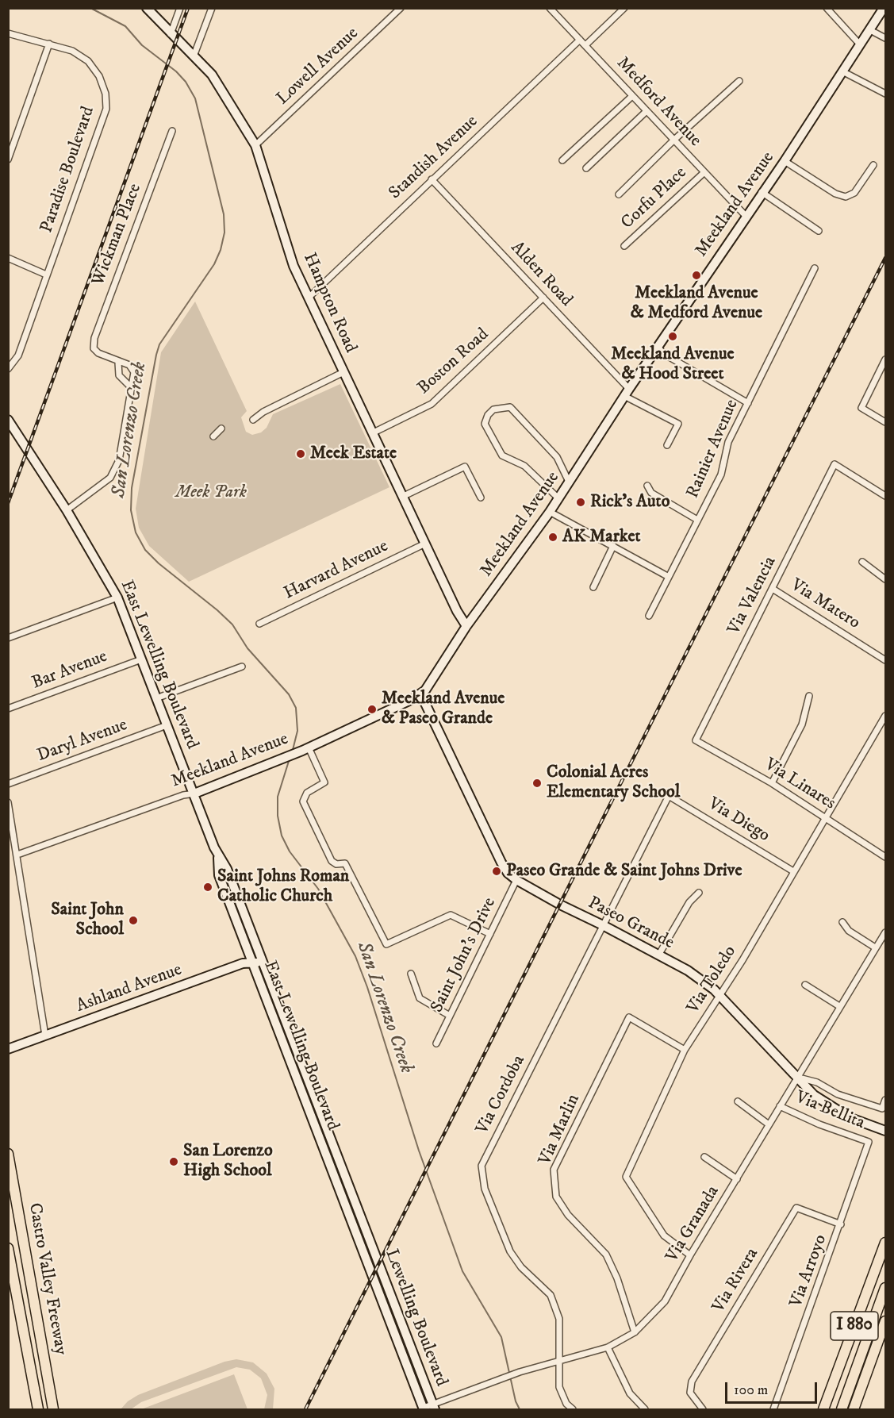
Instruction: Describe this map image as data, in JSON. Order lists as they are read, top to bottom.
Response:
{
  "streets": {
    "highway": ["Castro Valley Freeway", "I 880"],
    "main road": [
      "Meekland Avenue",
      "Hampton Road",
      "East Lewelling Boulevard",
      "Paseo Grande",
      "Ashland Avenue",
      "Lewelling Boulevard"
    ],
    "street": [
      "Lowell Avenue",
      "Medford Avenue",
      "Standish Avenue",
      "Paradise Boulevard",
      "Corfu Place",
      "Wickman Place",
      "Alden Road",
      "Boston Road",
      "Rainier Avenue",
      "Harvard Avenue",
      "Via Valencia",
      "Via Matero",
      "Bar Avenue",
      "Daryl Avenue",
      "Via Linares",
      "Via Diego",
      "Saint John's Drive",
      "Via Toledo",
      "Via Cordoba",
      "Via Bellita",
      "Via Marlin",
      "Via Granada",
      "Via Arroyo",
      "Via Rivera"
    ]
  },
  "crossings": [
    ["Lowell Avenue", "Hampton Road"],
    ["Medford Avenue", "Standish Avenue"],
    ["Medford Avenue", "Corfu Place"],
    ["Medford Avenue", "Meekland Avenue"],
    ["Standish Avenue", "Alden Road"],
    ["Standish Avenue", "Hampton Road"],
    ["Meekland Avenue", "Alden Road"],
    ["Meekland Avenue", "Hampton Road"],
    ["Meekland Avenue", "East Lewelling Boulevard"],
    ["Meekland Avenue", "Paseo Grande"],
    ["Alden Road", "Boston Road"],
    ["Hampton Road", "Boston Road"],
    ["Hampton Road", "Harvard Avenue"],
    ["Via Valencia", "Via Matero"],
    ["Via Valencia", "Via Linares"],
    ["East Lewelling Boulevard", "Bar Avenue"],
    ["East Lewelling Boulevard", "Daryl Avenue"],
    ["East Lewelling Boulevard", "Ashland Avenue"],
    ["East Lewelling Boulevard", "Lewelling Boulevard"],
    ["Via Linares", "Via Toledo"],
    ["Via Diego", "Via Toledo"],
    ["Via Diego", "Via Cordoba"],
    ["Paseo Grande", "Saint John's Drive"],
    ["Paseo Grande", "Via Toledo"],
    ["Paseo Grande", "Via Cordoba"],
    ["Paseo Grande", "Via Granada"],
    ["Via Toledo", "Via Marlin"],
    ["Via Toledo", "Via Granada"],
    ["Via Cordoba", "Via Granada"],
    ["Via Bellita", "Via Granada"],
    ["Via Bellita", "Via Arroyo"],
    ["Via Marlin", "Via Granada"],
    ["Via Granada", "Lewelling Boulevard"],
    ["Via Arroyo", "Via Rivera"]
  ],
  "water": ["San Lorenzo Creek"],
  "parks": ["Meek Park"],
  "places": [
    "Meekland Avenue & Medford Avenue",
    "Meekland Avenue & Hood Street",
    "Meek Estate",
    "Rick's Auto",
    "AK Market",
    "Meekland Avenue & Paseo Grande",
    "Colonial Acres Elementary School",
    "Paseo Grande & Saint Johns Drive",
    "Saint Johns Roman Catholic Church",
    "Saint John School",
    "San Lorenzo High School"
  ],
  "scale_bar": "100 m"
}
